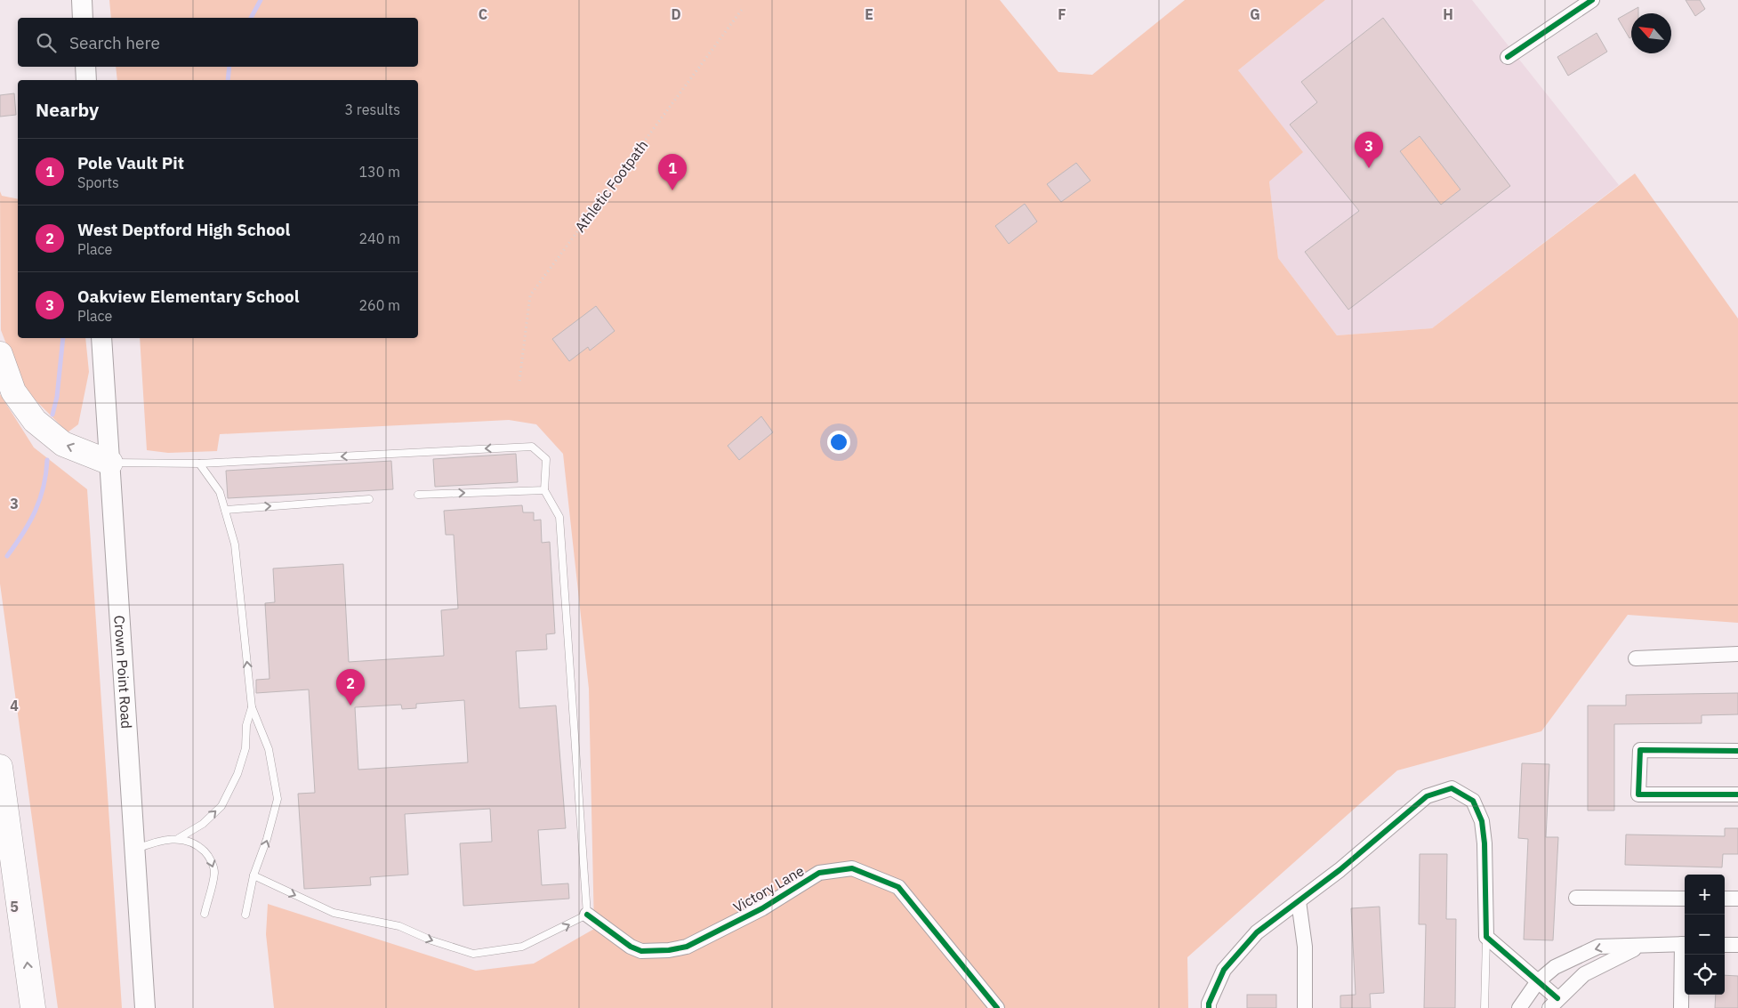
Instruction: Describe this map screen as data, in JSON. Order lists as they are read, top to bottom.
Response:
{
  "streets": {
    "main road": ["Crown Point Road"],
    "street": ["Victory Lane"],
    "path": ["Athletic Footpath"]
  },
  "north": "top left",
  "page": {
    "search": "Search here",
    "heading": ["Nearby", "3 results"],
    "pins": ["3", "1", "2"],
    "list": [
      {
        "mark": "1",
        "name": "Pole Vault Pit",
        "note": "Sports",
        "value": "130 m"
      },
      {
        "mark": "2",
        "name": "West Deptford High School",
        "note": "Place",
        "value": "240 m"
      },
      {
        "mark": "3",
        "name": "Oakview Elementary School",
        "note": "Place",
        "value": "260 m"
      }
    ],
    "map_buttons": ["+", "−"]
  },
  "grid": {
    "columns": [
      "C",
      "D",
      "E",
      "F",
      "G",
      "H"
    ],
    "rows": ["3", "4", "5"]
  }
}
